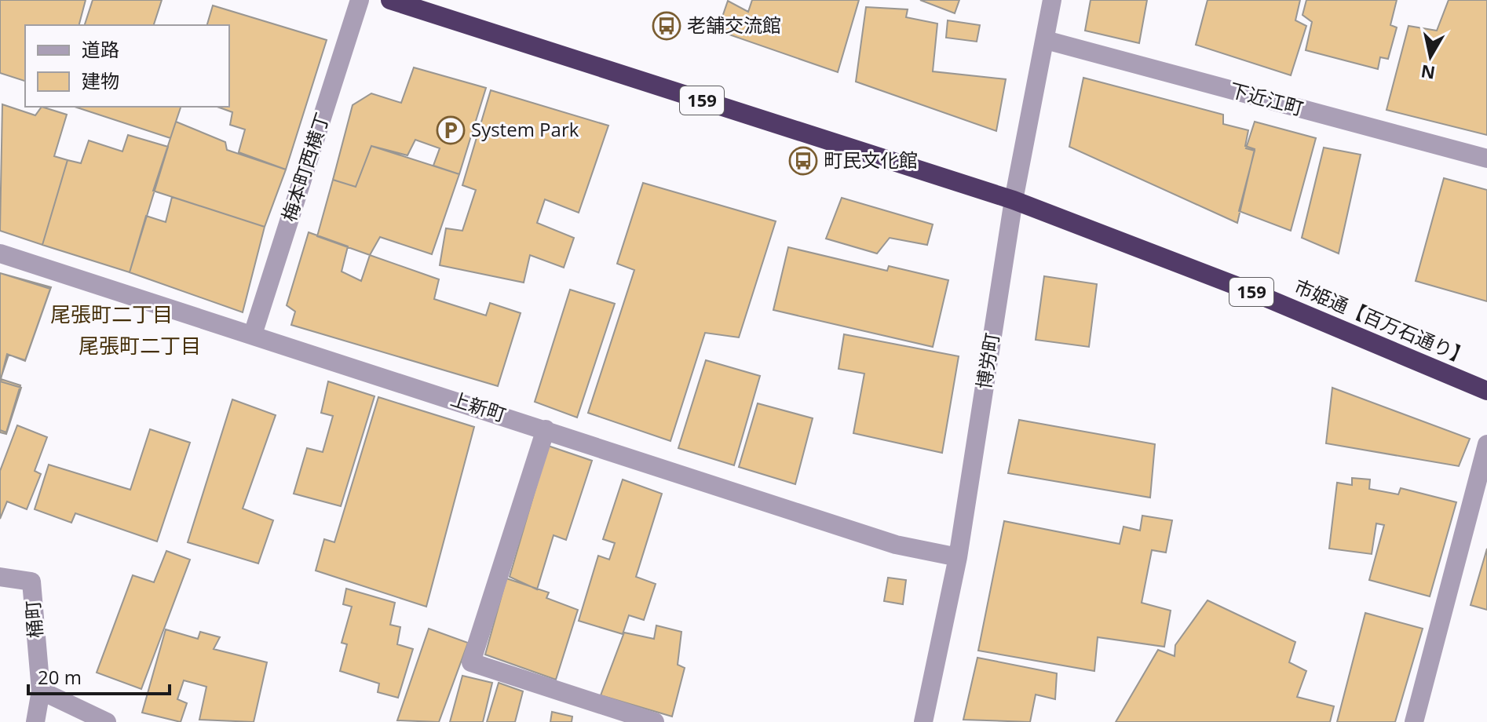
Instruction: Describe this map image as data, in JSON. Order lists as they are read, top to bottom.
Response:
{
  "streets": {
    "highway": ["159", "市姫通【百万石通り】"],
    "street": [
      "下近江町",
      "梅本町西横丁",
      "博労町",
      "上新町",
      "桶町"
    ]
  },
  "crossings": [
    ["下近江町", "博労町"],
    ["159", "市姫通【百万石通り】"],
    ["159", "博労町"],
    ["梅本町西横丁", "上新町"],
    ["市姫通【百万石通り】", "博労町"],
    ["博労町", "上新町"]
  ],
  "districts": ["尾張町二丁目", "尾張町二丁目"],
  "places": {
    "bus stop": ["老舗交流館", "町民文化館"],
    "parking": ["System Park"]
  },
  "legend": ["道路", "建物"],
  "scale_bar": "20 m",
  "north": "bottom"
}
